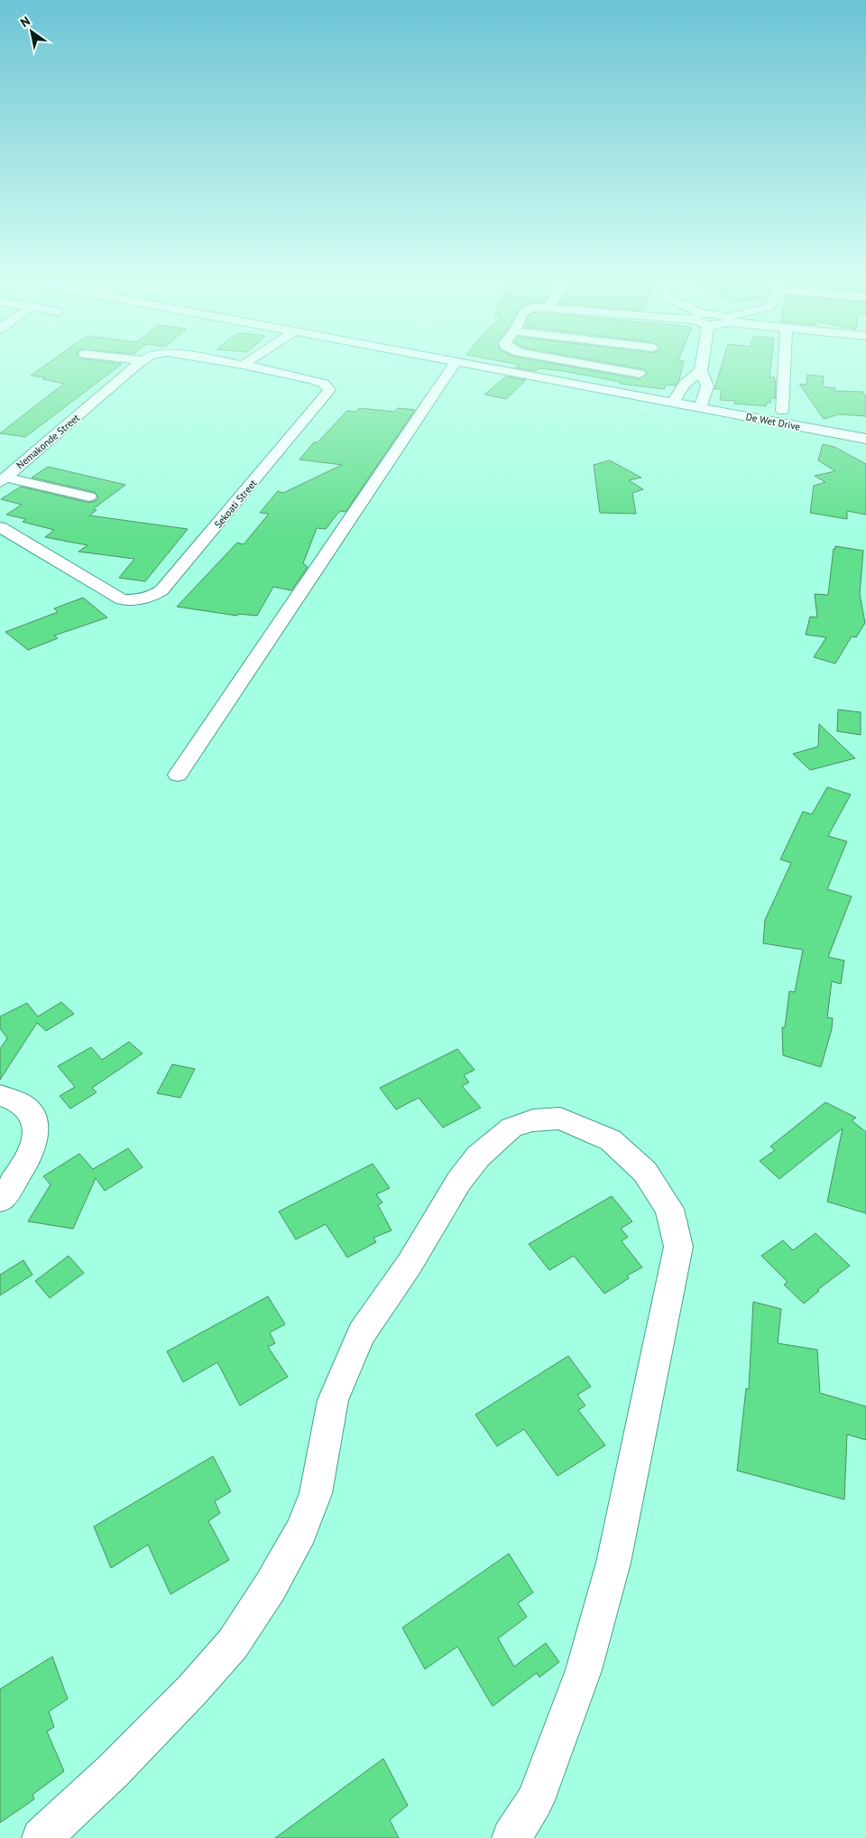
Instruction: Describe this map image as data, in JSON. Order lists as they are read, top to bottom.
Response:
{
  "streets": {
    "street": ["De Wet Drive", "Nemakonde Street", "Sekoati Street"]
  },
  "north": "top left"
}
